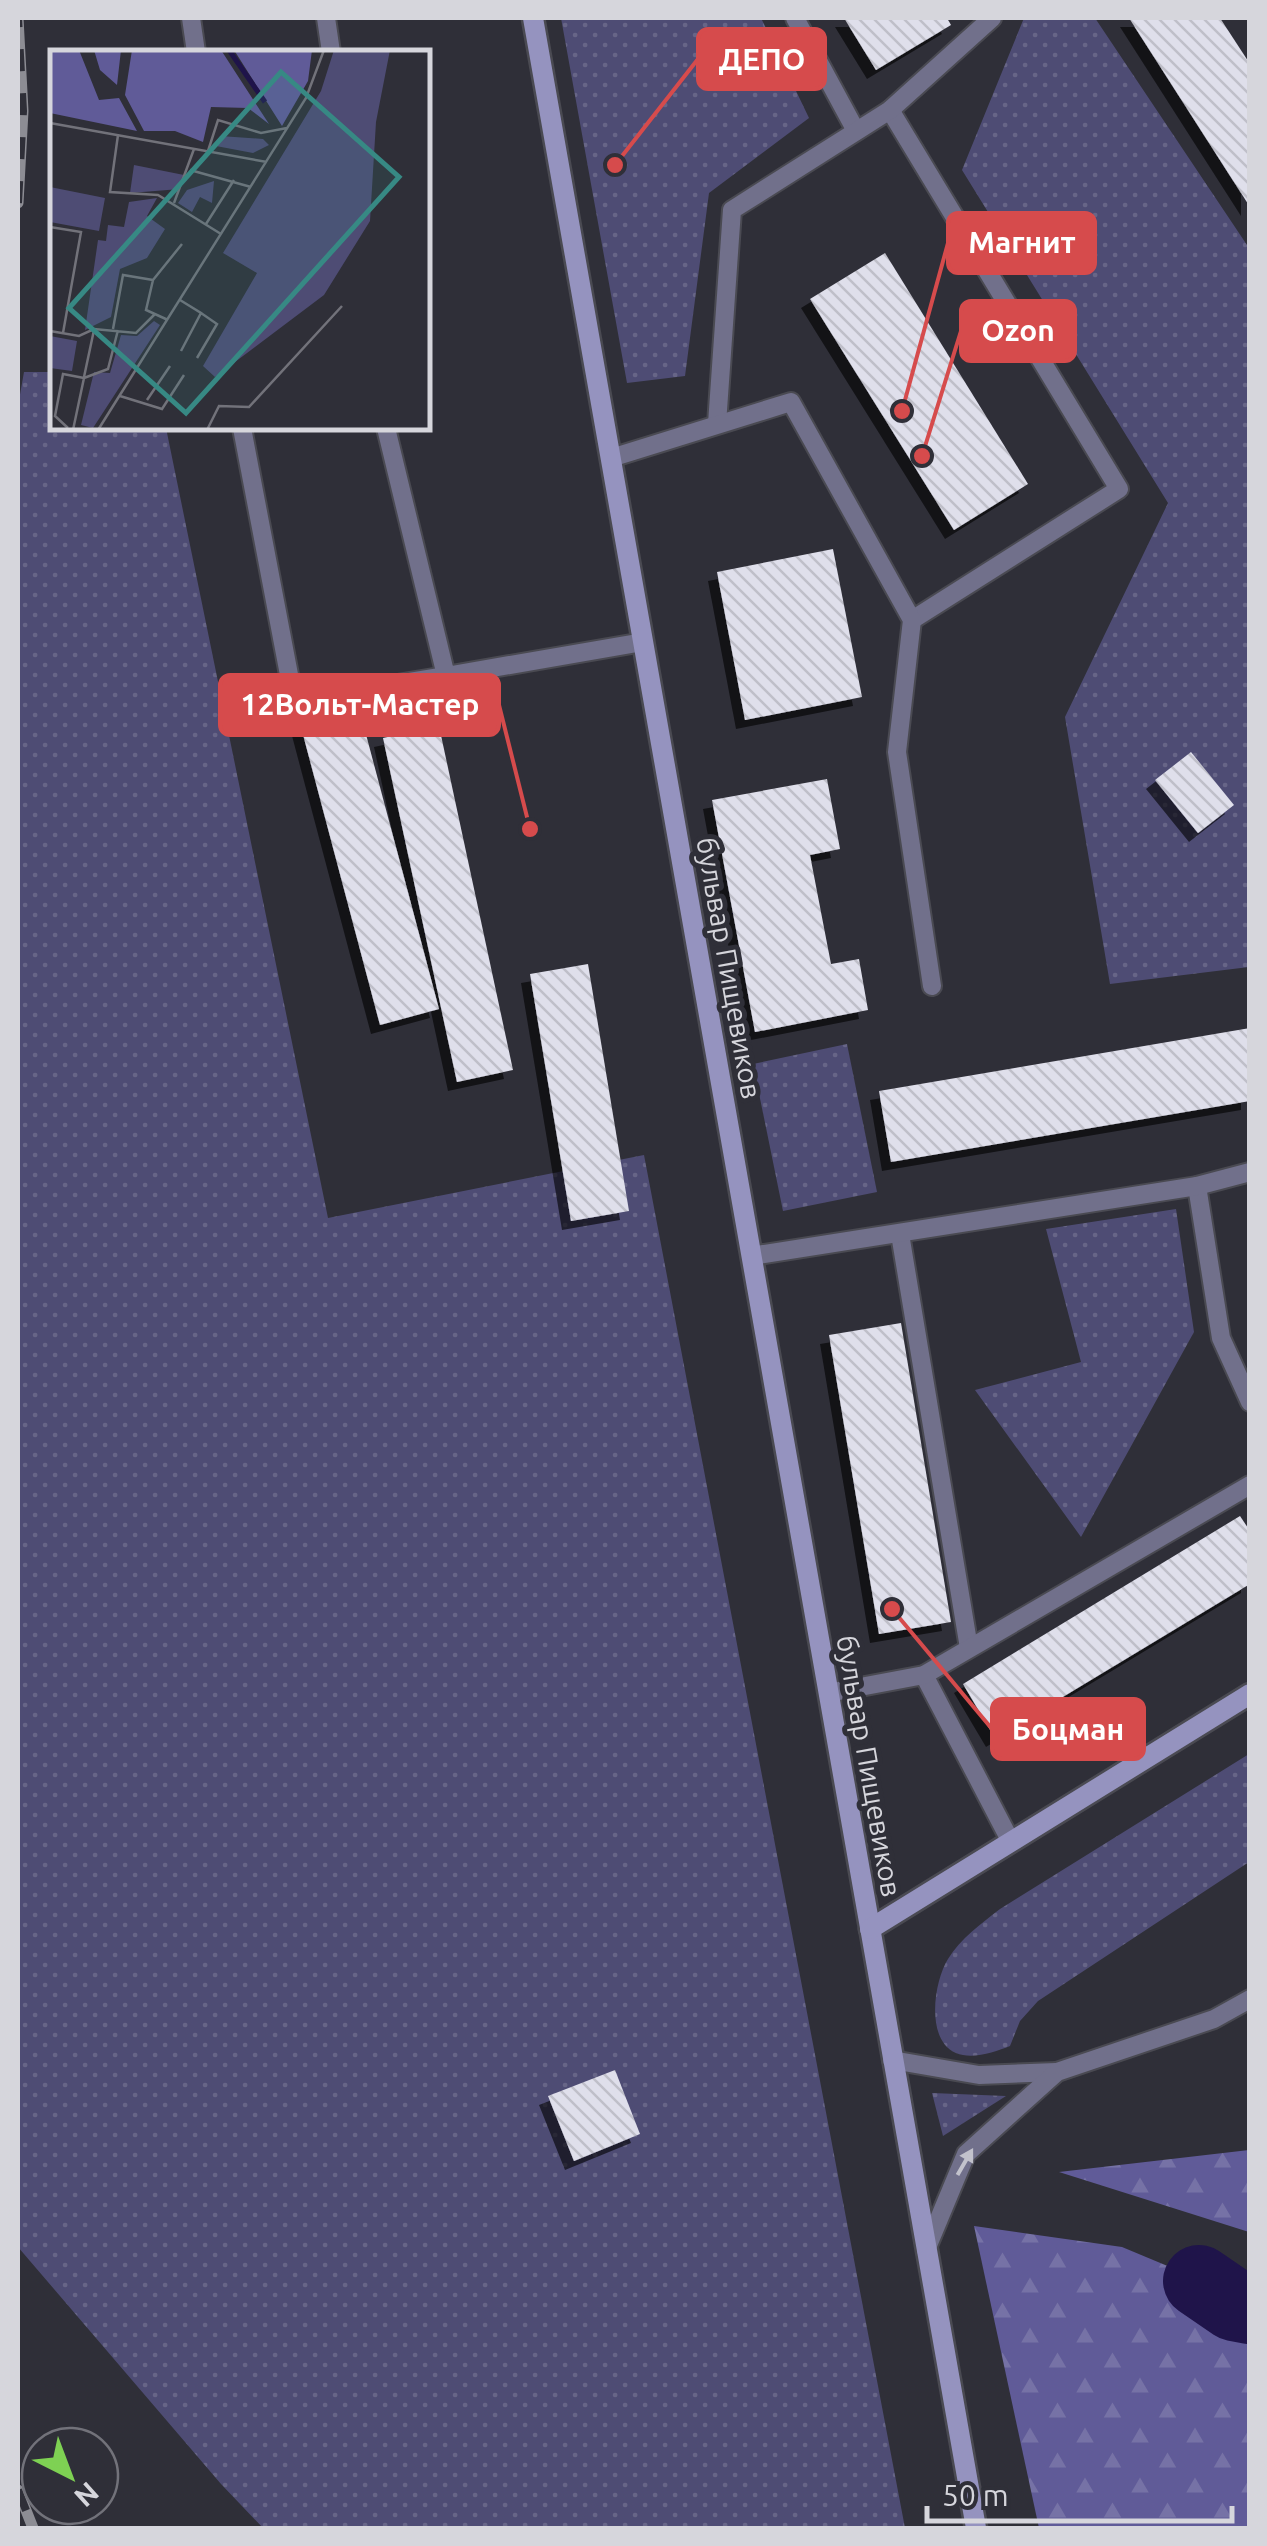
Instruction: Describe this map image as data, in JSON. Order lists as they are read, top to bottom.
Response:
{
  "streets": {
    "main road": ["бульвар Пищевиков"]
  },
  "places": [
    "ДЕПО",
    "Магнит",
    "Ozon",
    "12Вольт-Мастер",
    "Боцман"
  ],
  "scale_bar": "50 m",
  "north": "bottom right"
}
